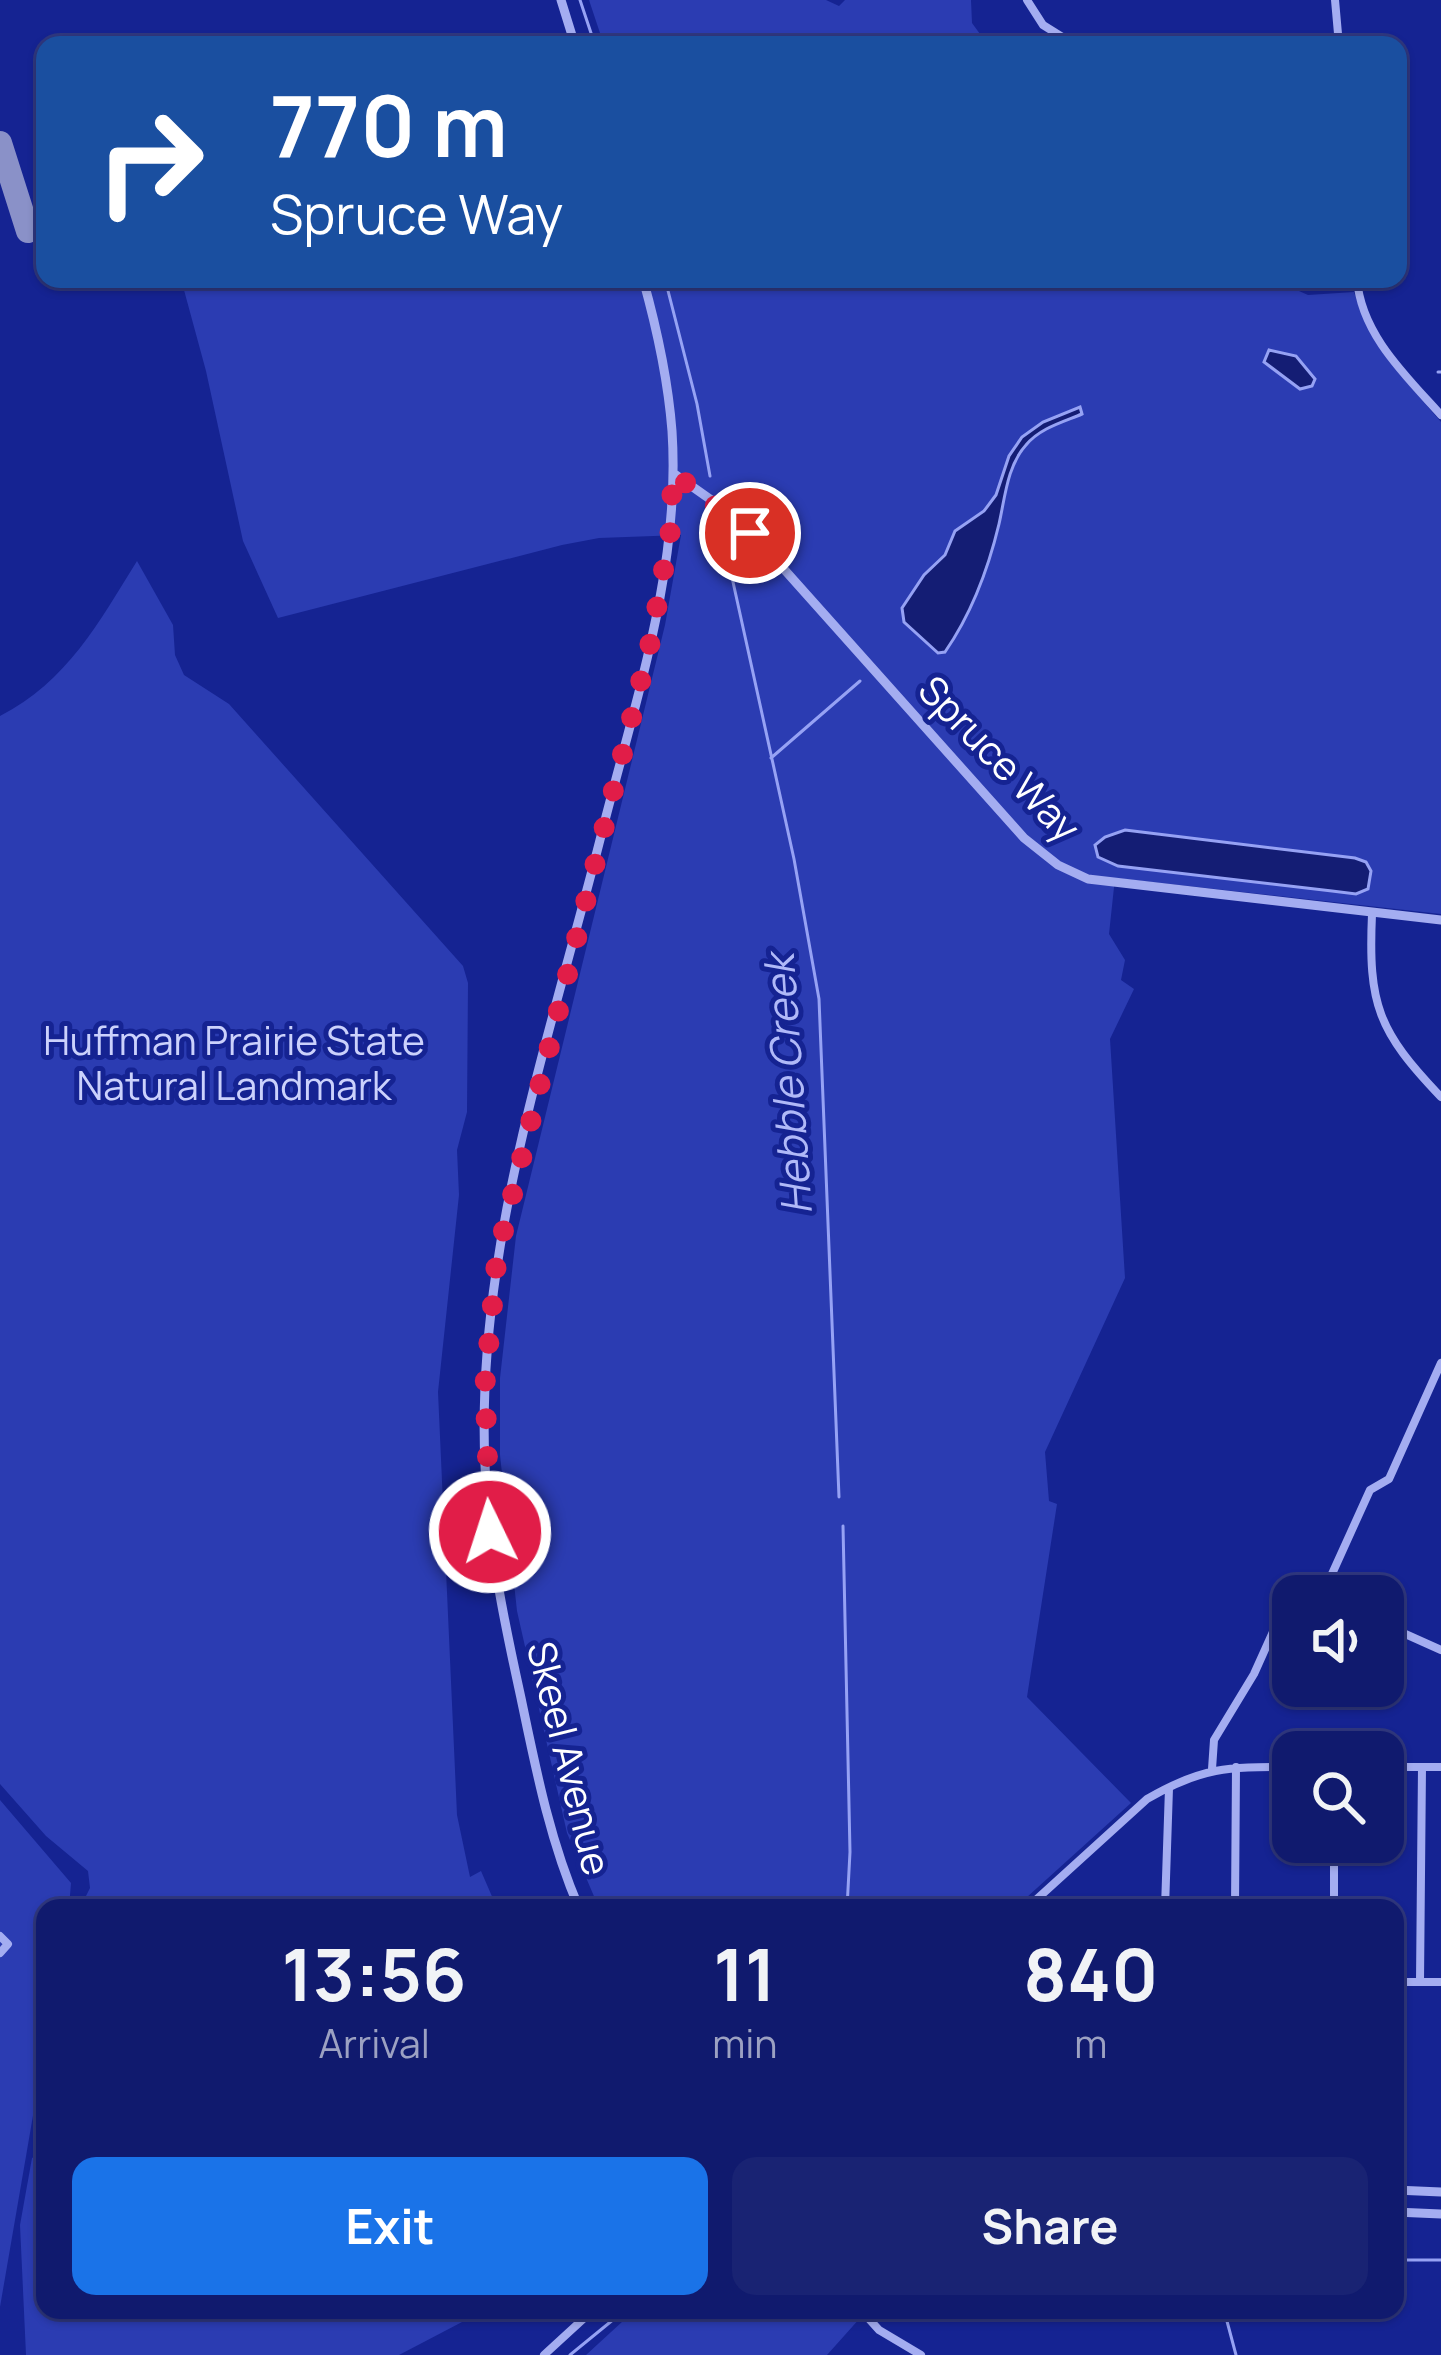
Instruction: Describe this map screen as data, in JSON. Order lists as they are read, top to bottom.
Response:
{
  "streets": {
    "street": ["Spruce Way", "Skeel Avenue"]
  },
  "crossings": [
    ["Spruce Way", "Skeel Avenue"]
  ],
  "water": ["Hebble Creek"],
  "parks": ["Huffman Prairie State Natural Landmark"],
  "page": {
    "turn": ["770 m", "Spruce Way"],
    "eta": [
      "13:56",
      "Arrival",
      "11",
      "min",
      "840",
      "m"
    ],
    "buttons": ["Exit", "Share"]
  }
}
